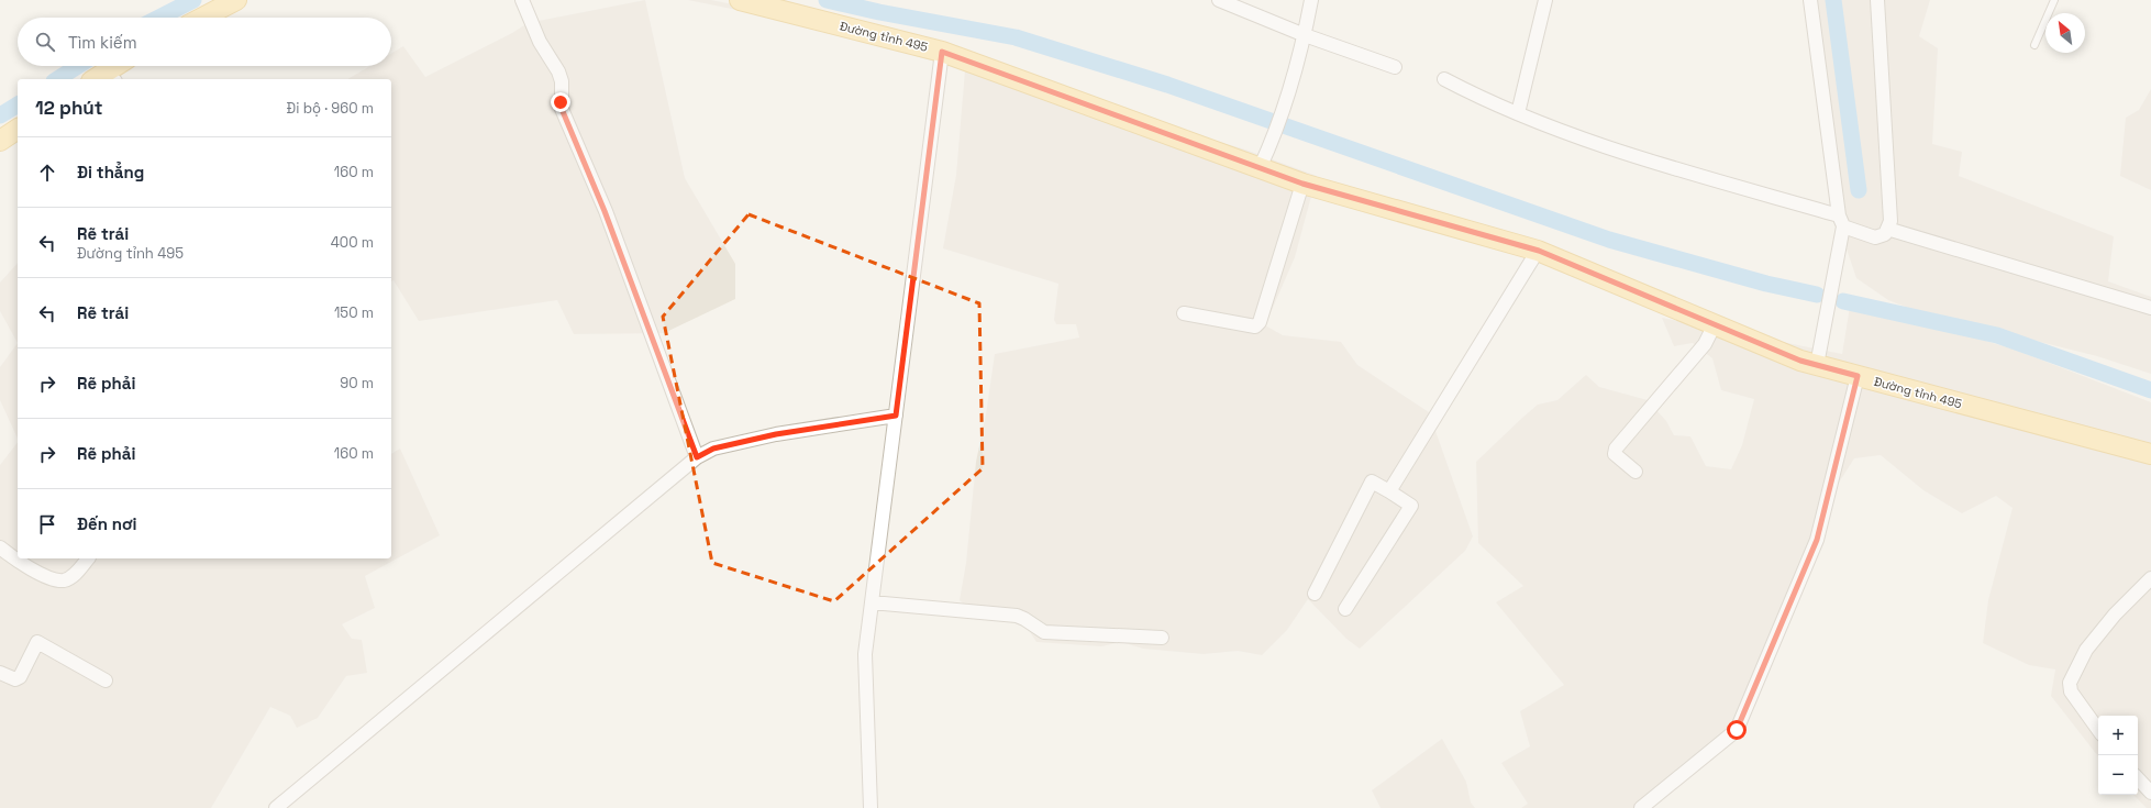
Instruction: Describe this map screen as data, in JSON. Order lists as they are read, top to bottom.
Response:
{
  "streets": {
    "main road": ["Đường tỉnh 495"]
  },
  "north": "top left",
  "page": {
    "search": "Tìm kiếm",
    "heading": ["12 phút", "Đi bộ · 960 m"],
    "list": [
      ["Đi thẳng", "160 m"],
      ["Rẽ trái", "Đường tỉnh 495", "400 m"],
      ["Rẽ trái", "150 m"],
      ["Rẽ phải", "90 m"],
      ["Rẽ phải", "160 m"],
      "Đến nơi"
    ],
    "map_buttons": ["+", "−"]
  }
}
